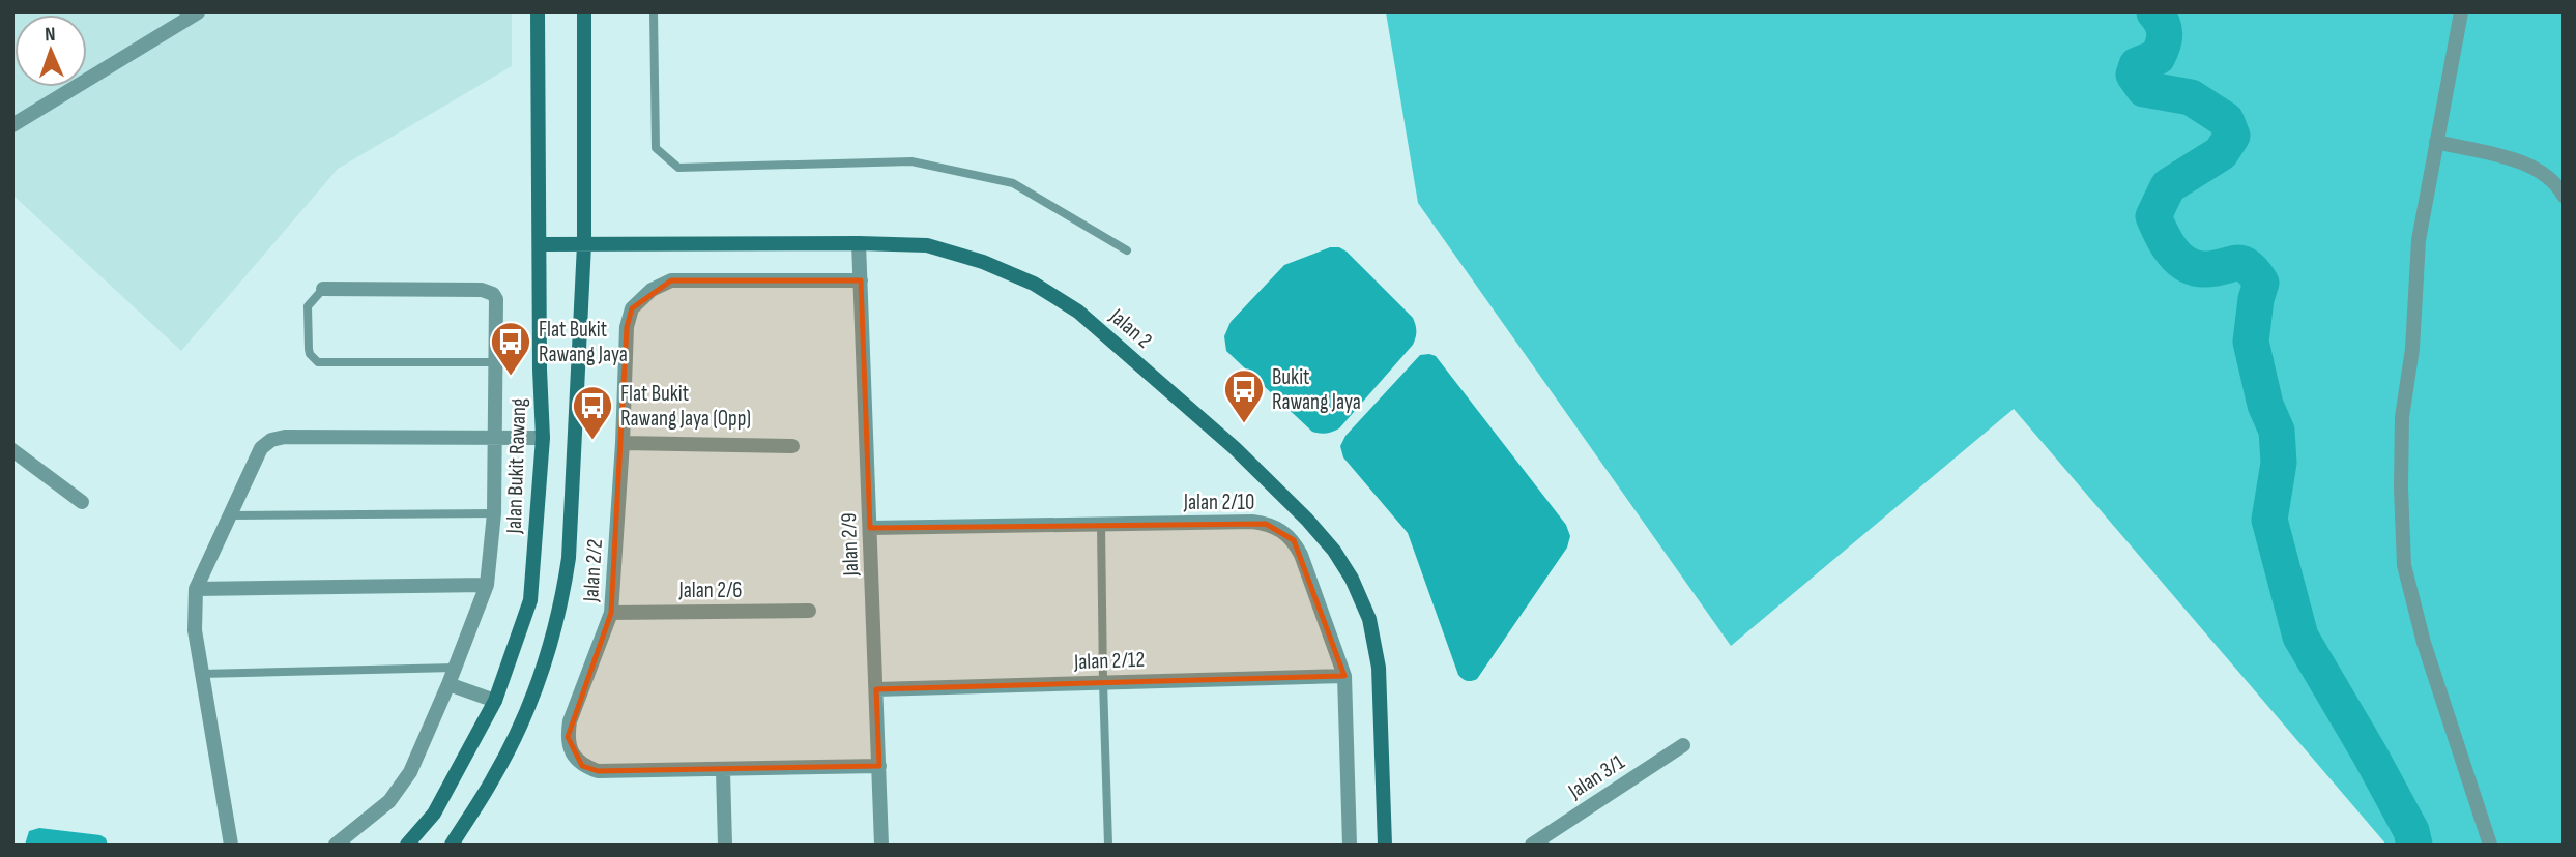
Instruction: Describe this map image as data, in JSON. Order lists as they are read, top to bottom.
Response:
{
  "streets": {
    "street": [
      "Jalan 2",
      "Jalan Bukit Rawang",
      "Jalan 2/10",
      "Jalan 2/9",
      "Jalan 2/2",
      "Jalan 2/6",
      "Jalan 2/12",
      "Jalan 3/1"
    ]
  },
  "crossings": [
    ["Jalan 2", "Jalan Bukit Rawang"],
    ["Jalan 2", "Jalan 2/9"],
    ["Jalan 2/10", "Jalan 2/9"],
    ["Jalan 2/10", "Jalan 2/12"],
    ["Jalan 2/9", "Jalan 2/2"],
    ["Jalan 2/9", "Jalan 2/12"],
    ["Jalan 2/2", "Jalan 2/6"]
  ],
  "places": {
    "bus stop": ["Flat Bukit Rawang Jaya", "Bukit Rawang Jaya", "Flat Bukit Rawang Jaya (Opp)"]
  },
  "north": "top"
}
